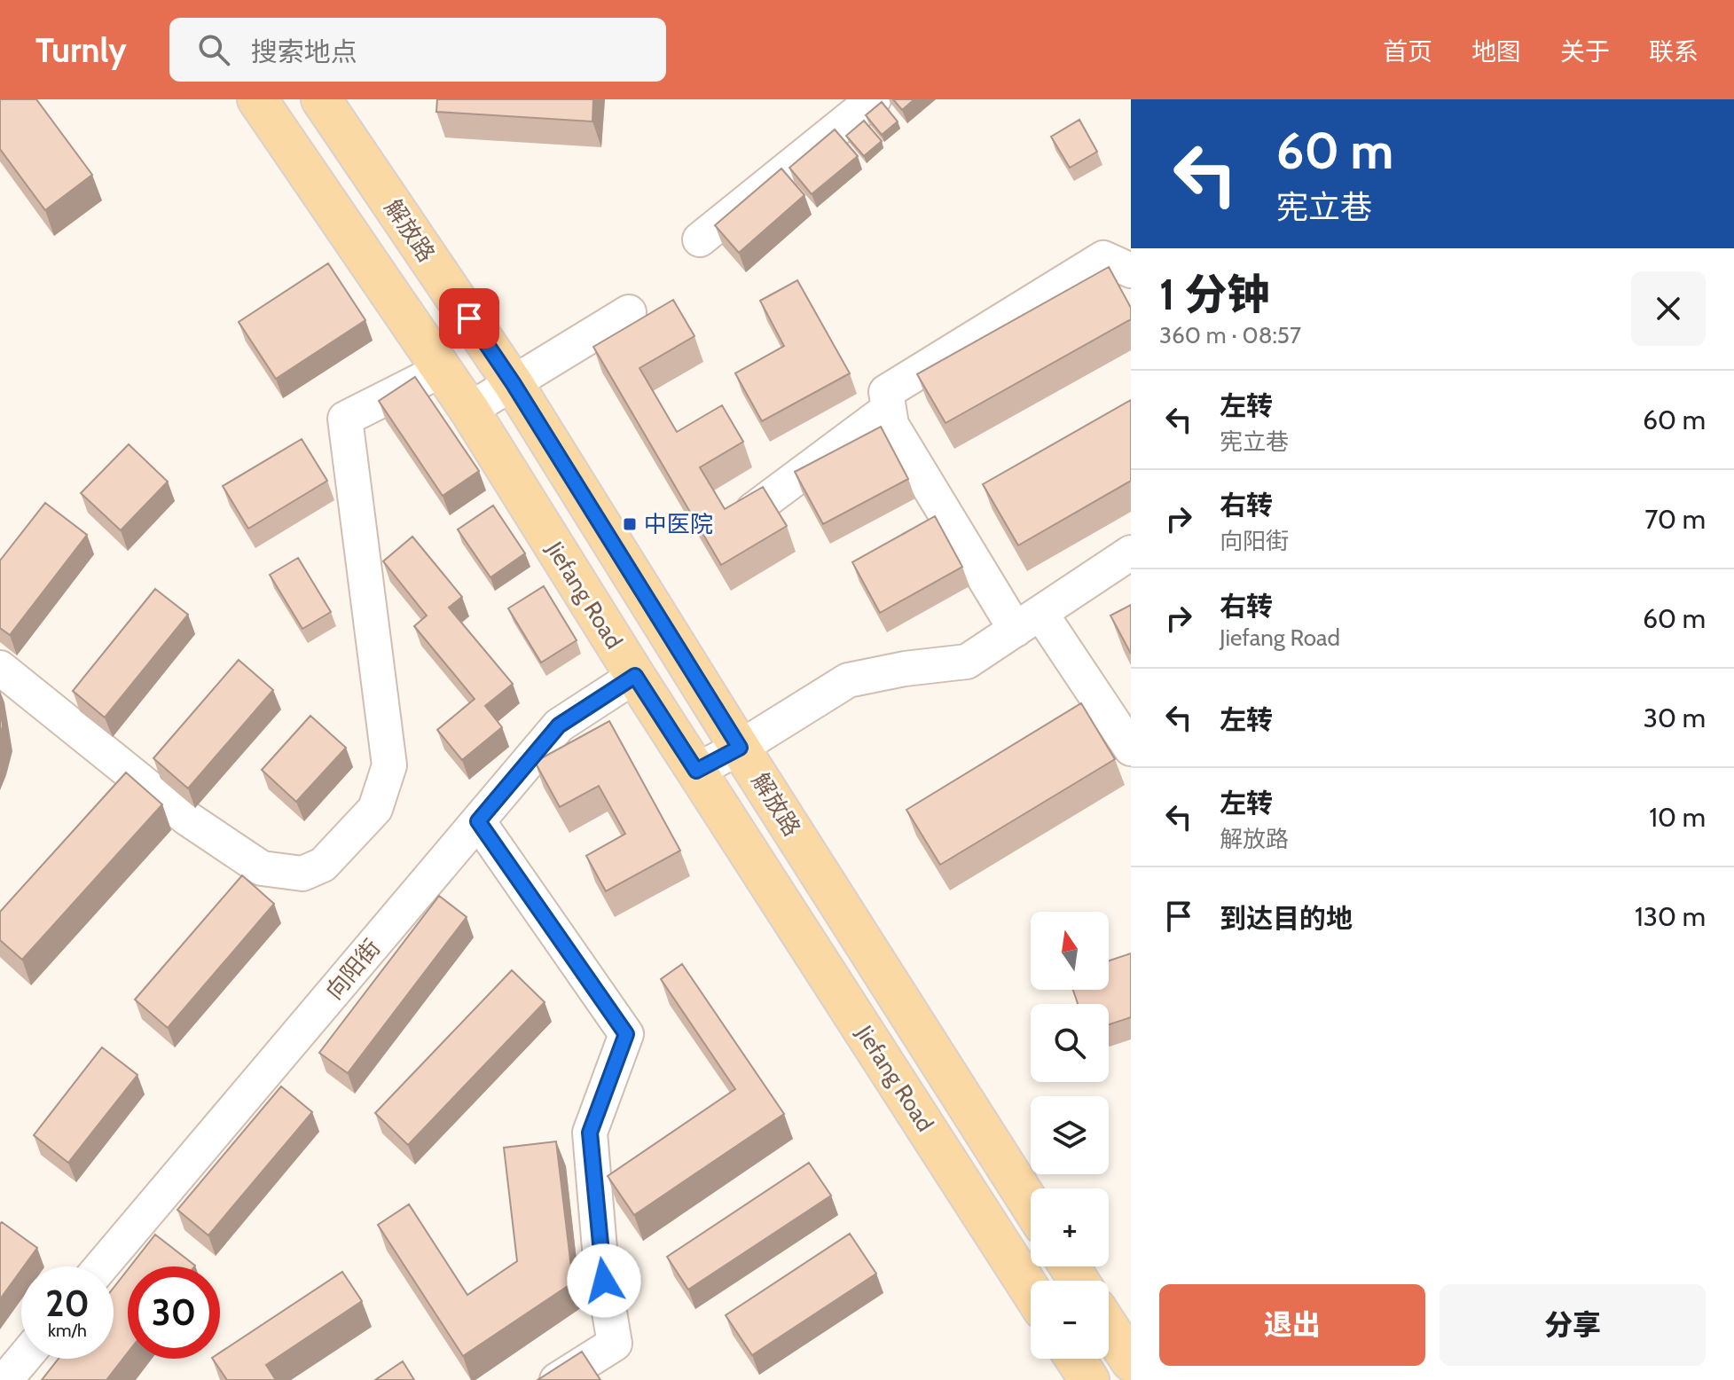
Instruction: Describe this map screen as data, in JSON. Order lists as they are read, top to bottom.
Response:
{
  "streets": {
    "main road": ["解放路", "Jiefang Road"],
    "street": ["向阳街"]
  },
  "crossings": [
    ["Jiefang Road", "向阳街"]
  ],
  "places": {
    "transit": ["中医院"]
  },
  "north": "top",
  "page": {
    "header": "Turnly",
    "search": "搜索地点",
    "nav": [
      "首页",
      "地图",
      "关于",
      "联系"
    ],
    "turn": ["60 m", "宪立巷"],
    "heading": ["1 分钟", "360 m · 08:57"],
    "list": [
      {
        "name": "左转",
        "note": "宪立巷",
        "value": "60 m"
      },
      {
        "name": "右转",
        "note": "向阳街",
        "value": "70 m"
      },
      {
        "name": "右转",
        "note": "Jiefang Road",
        "value": "60 m"
      },
      {
        "name": "左转",
        "value": "30 m"
      },
      {
        "name": "左转",
        "note": "解放路",
        "value": "10 m"
      },
      {
        "name": "到达目的地",
        "value": "130 m"
      }
    ],
    "map_buttons": ["+", "−"],
    "speed": "20 km/h",
    "limit": "30",
    "buttons": ["退出", "分享"]
  }
}
